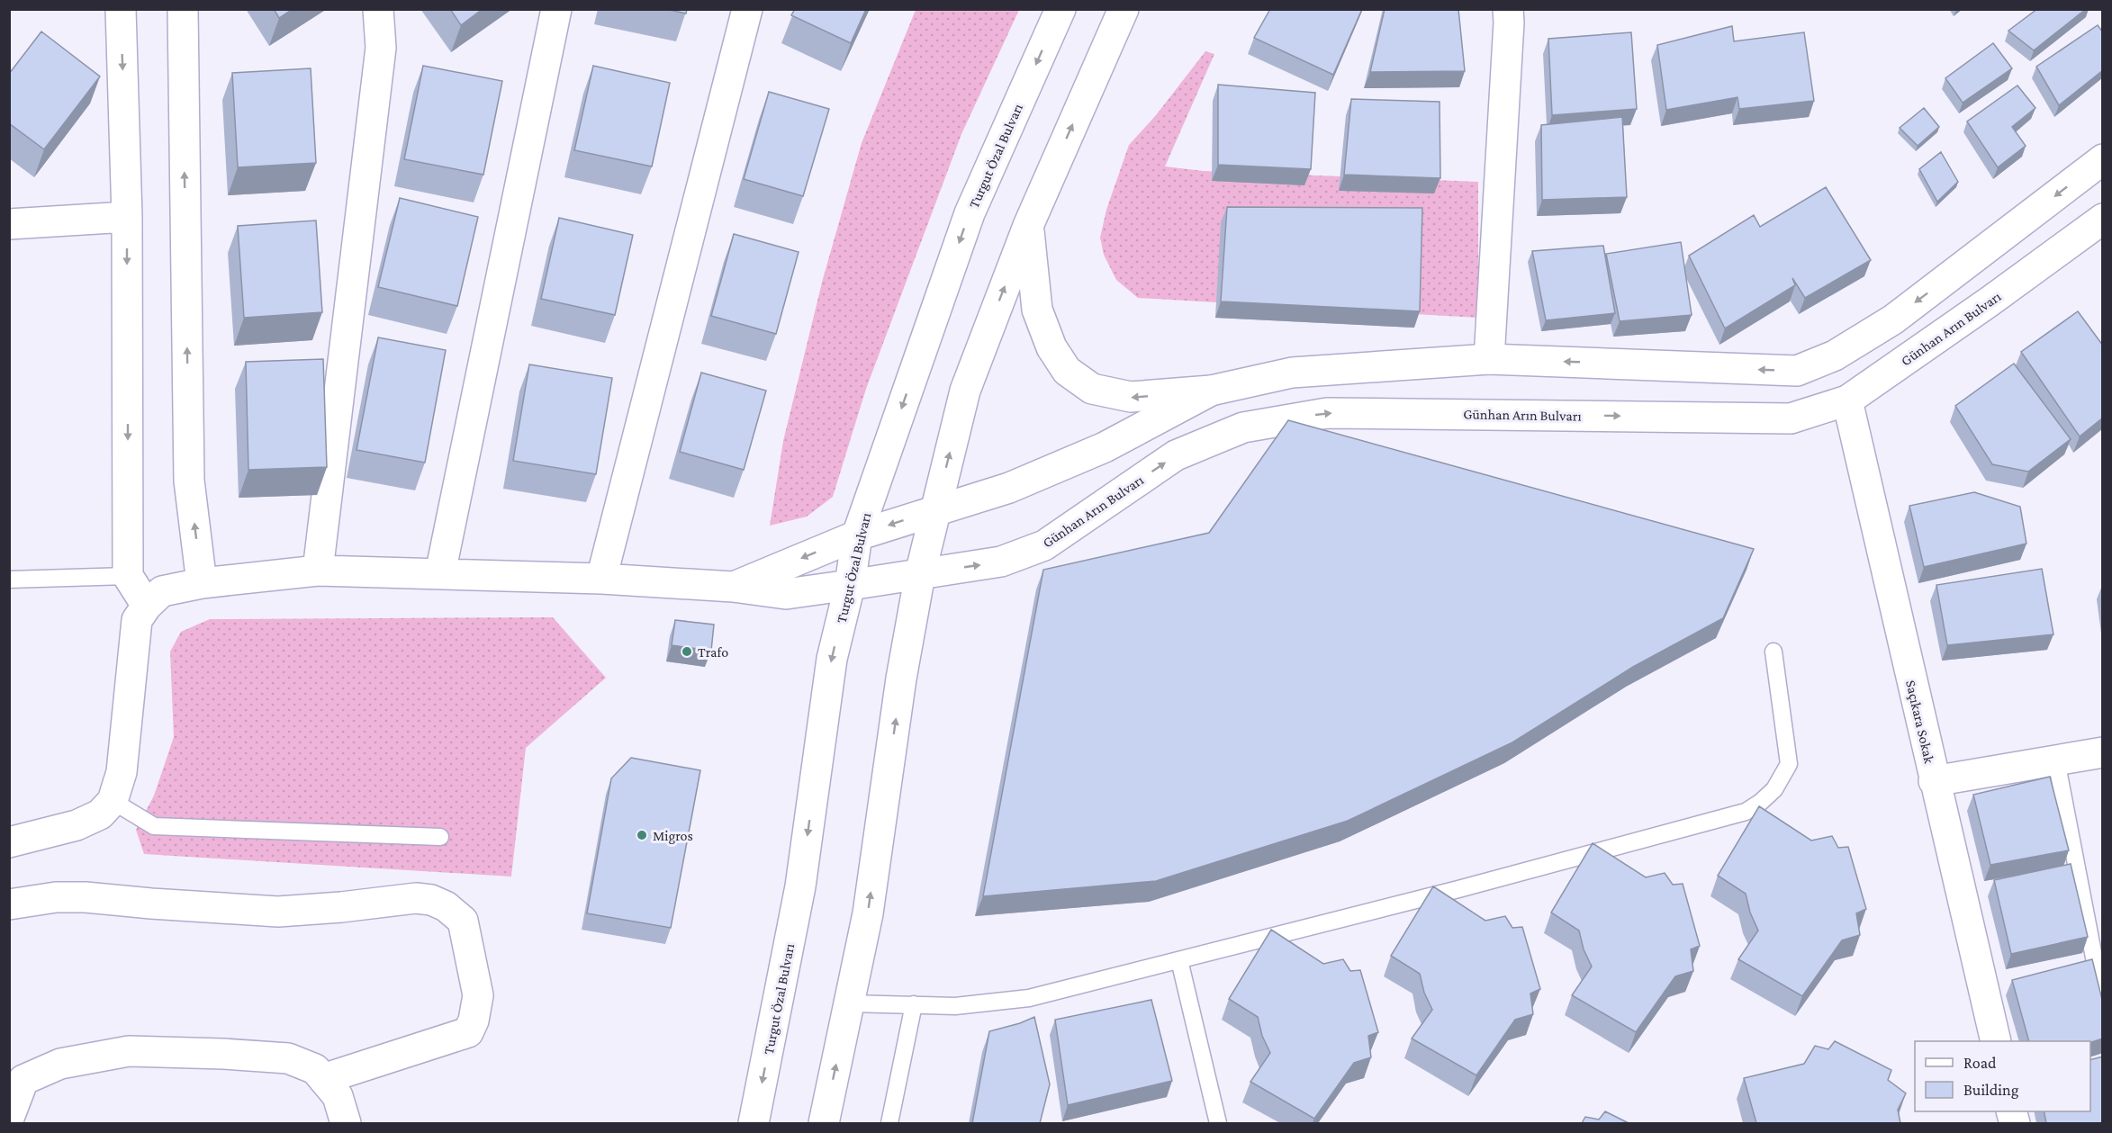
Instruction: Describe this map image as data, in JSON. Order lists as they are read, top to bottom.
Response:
{
  "streets": {
    "main road": ["Turgut Özal Bulvarı", "Günhan Arın Bulvarı", "Saçıkara Sokak"]
  },
  "crossings": [
    ["Turgut Özal Bulvarı", "Günhan Arın Bulvarı"],
    ["Günhan Arın Bulvarı", "Saçıkara Sokak"]
  ],
  "places": ["Trafo", "Migros"],
  "legend": ["Road", "Building"]
}
